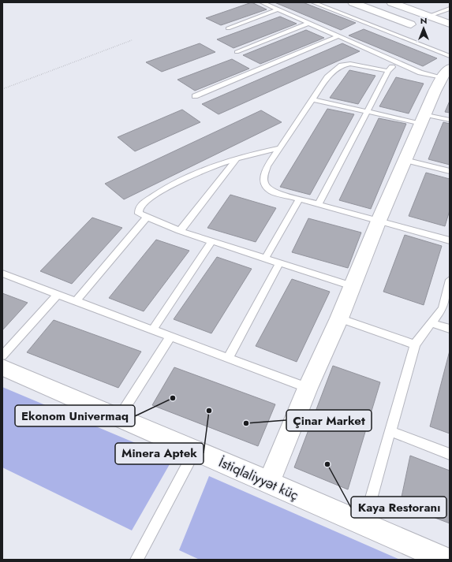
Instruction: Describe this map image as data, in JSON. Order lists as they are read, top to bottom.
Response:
{
  "streets": {
    "street": ["İstiqlaliyyət küç"]
  },
  "places": [
    "Ekonom Univermaq",
    "Minera Aptek",
    "Çinar Market",
    "Kaya Restoranı"
  ],
  "north": "top"
}
